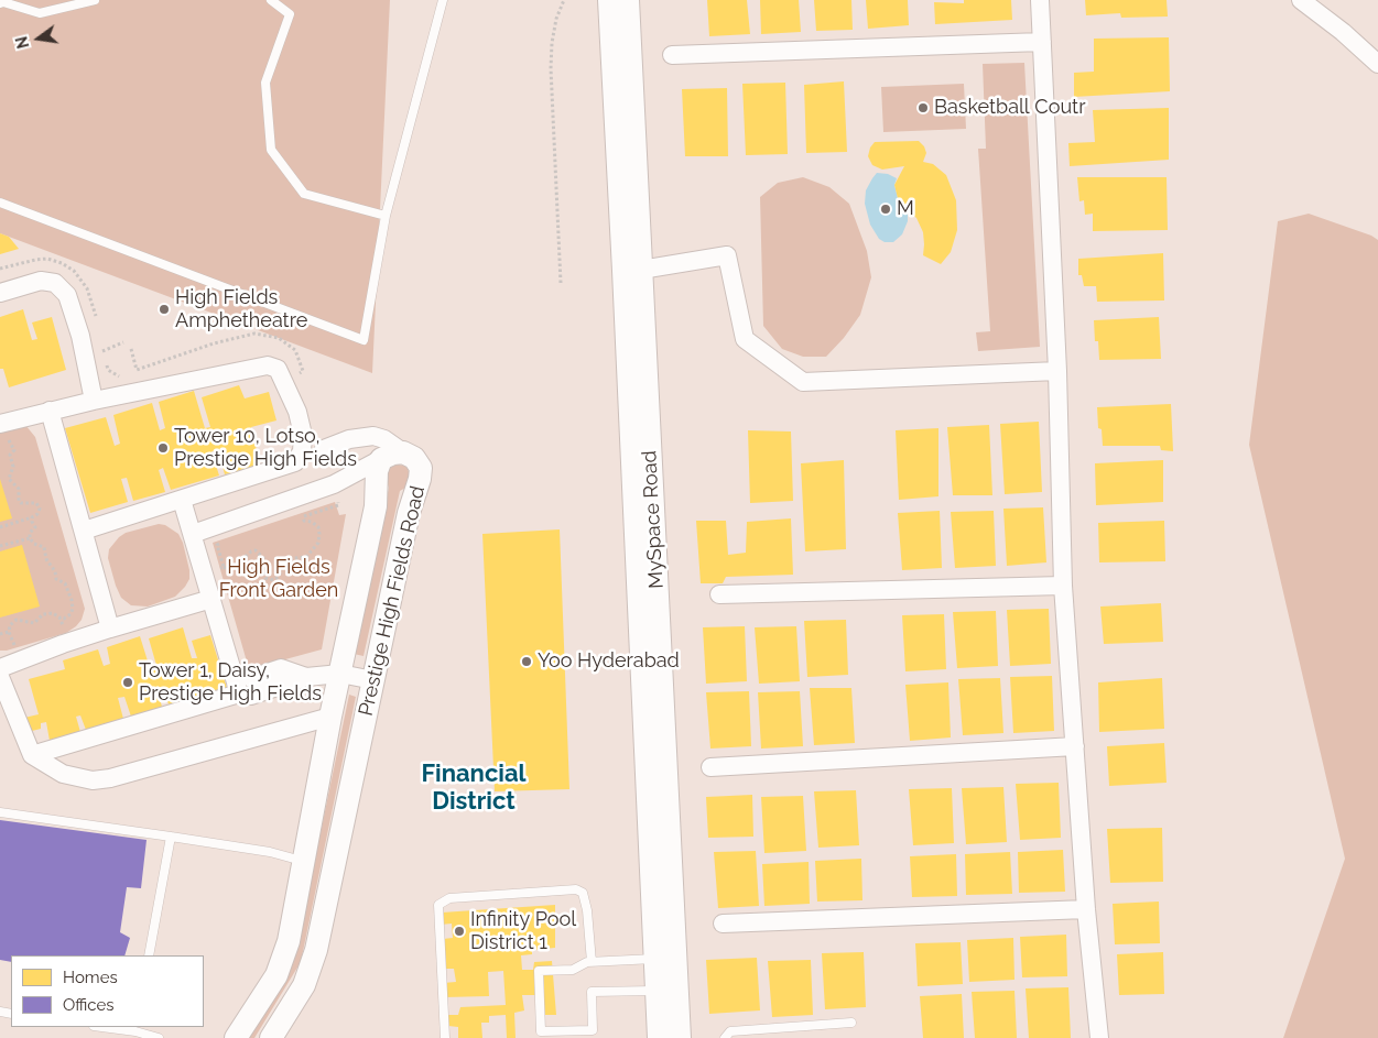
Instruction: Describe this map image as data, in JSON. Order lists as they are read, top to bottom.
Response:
{
  "streets": {
    "street": ["MySpace Road", "Prestige High Fields Road"]
  },
  "districts": ["Financial District"],
  "parks": ["High Fields Front Garden"],
  "places": [
    "Basketball Coutr",
    "M",
    "High Fields Amphetheatre",
    "Tower 10, Lotso, Prestige High Fields",
    "Yoo Hyderabad",
    "Tower 1, Daisy, Prestige High Fields",
    "Infinity Pool District 1"
  ],
  "legend": ["Homes", "Offices"],
  "north": "left"
}
